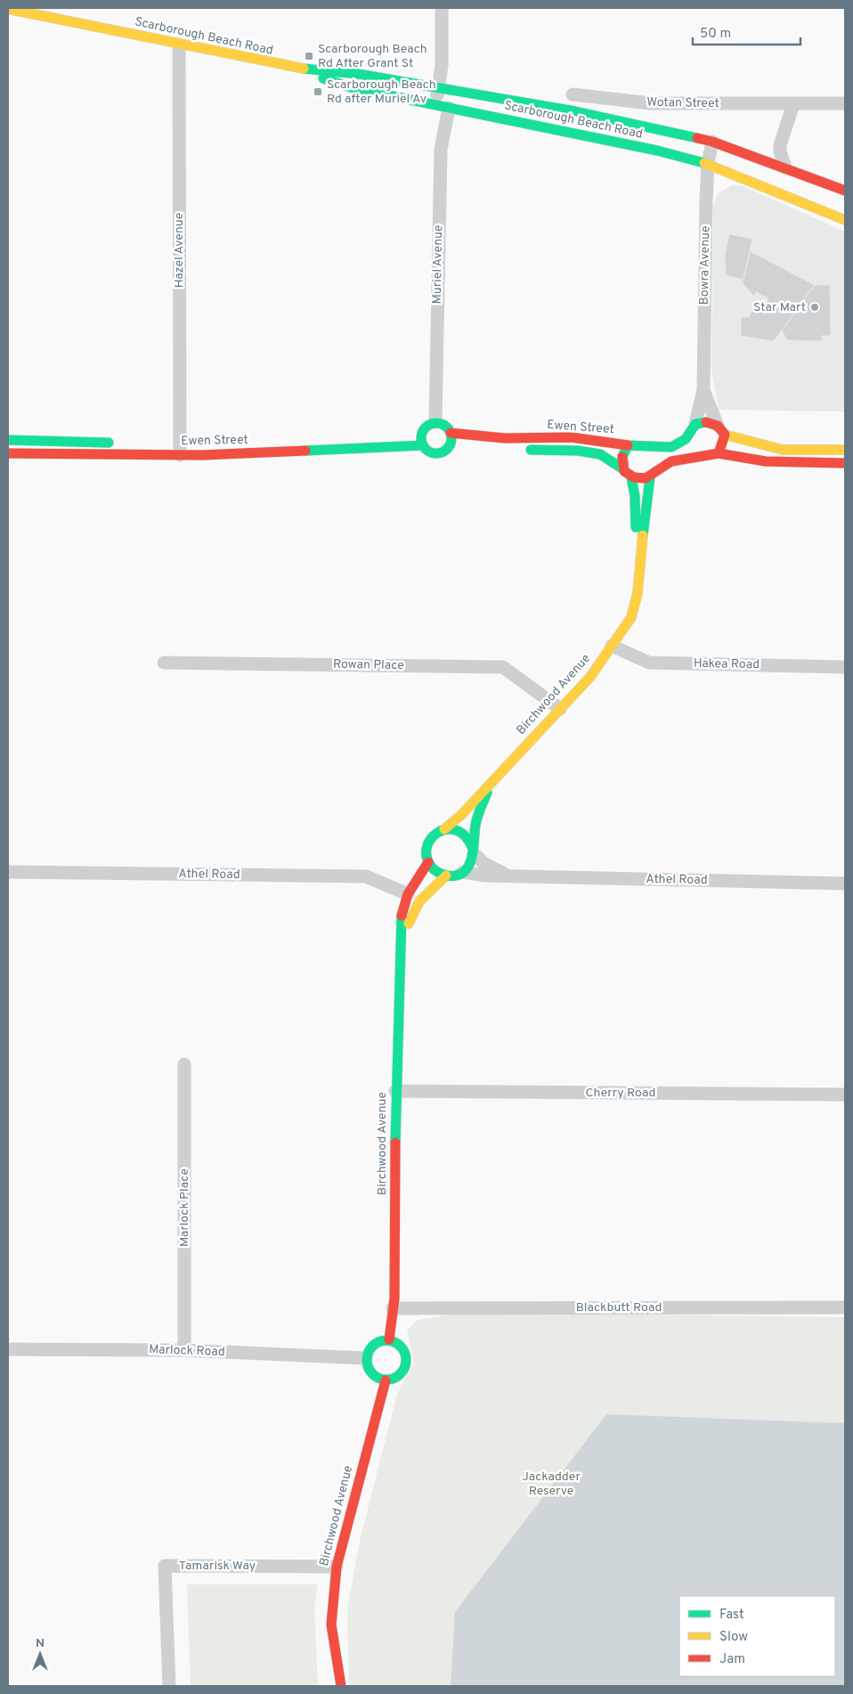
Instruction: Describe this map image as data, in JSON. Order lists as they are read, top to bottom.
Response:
{
  "streets": {
    "main road": ["Scarborough Beach Road", "Ewen Street", "Birchwood Avenue"],
    "street": [
      "Wotan Street",
      "Hazel Avenue",
      "Muriel Avenue",
      "Bowra Avenue",
      "Hakea Road",
      "Rowan Place",
      "Athel Road",
      "Cherry Road",
      "Marlock Place",
      "Blackbutt Road",
      "Marlock Road",
      "Tamarisk Way"
    ]
  },
  "crossings": [
    ["Scarborough Beach Road", "Hazel Avenue"],
    ["Scarborough Beach Road", "Muriel Avenue"],
    ["Scarborough Beach Road", "Bowra Avenue"],
    ["Hazel Avenue", "Ewen Street"],
    ["Muriel Avenue", "Ewen Street"],
    ["Bowra Avenue", "Ewen Street"],
    ["Ewen Street", "Birchwood Avenue"],
    ["Hakea Road", "Birchwood Avenue"],
    ["Rowan Place", "Birchwood Avenue"],
    ["Birchwood Avenue", "Athel Road"],
    ["Birchwood Avenue", "Cherry Road"],
    ["Birchwood Avenue", "Blackbutt Road"],
    ["Birchwood Avenue", "Marlock Road"],
    ["Birchwood Avenue", "Tamarisk Way"],
    ["Marlock Place", "Marlock Road"]
  ],
  "parks": ["Jackadder Reserve"],
  "places": {
    "transit": ["Scarborough Beach Rd After Grant St", "Scarborough Beach Rd after Muriel Av"],
    "other": ["Star Mart"]
  },
  "legend": ["Fast", "Slow", "Jam"],
  "scale_bar": "50 m",
  "north": "top"
}
